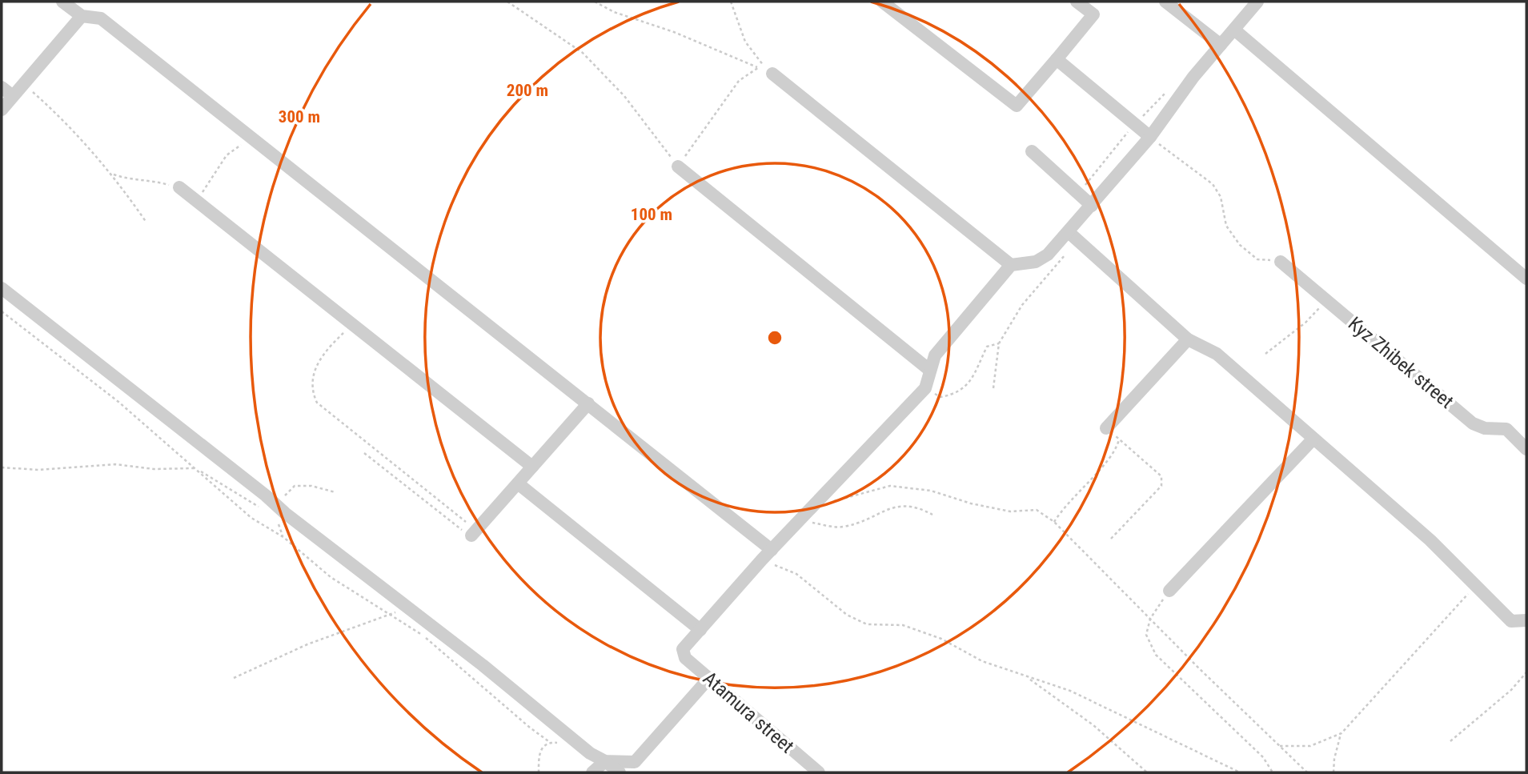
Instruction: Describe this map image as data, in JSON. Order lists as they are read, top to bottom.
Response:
{
  "streets": {
    "street": ["Kyz Zhibek street", "Atamura street"]
  },
  "rings": ["200 m", "300 m", "100 m"]
}
